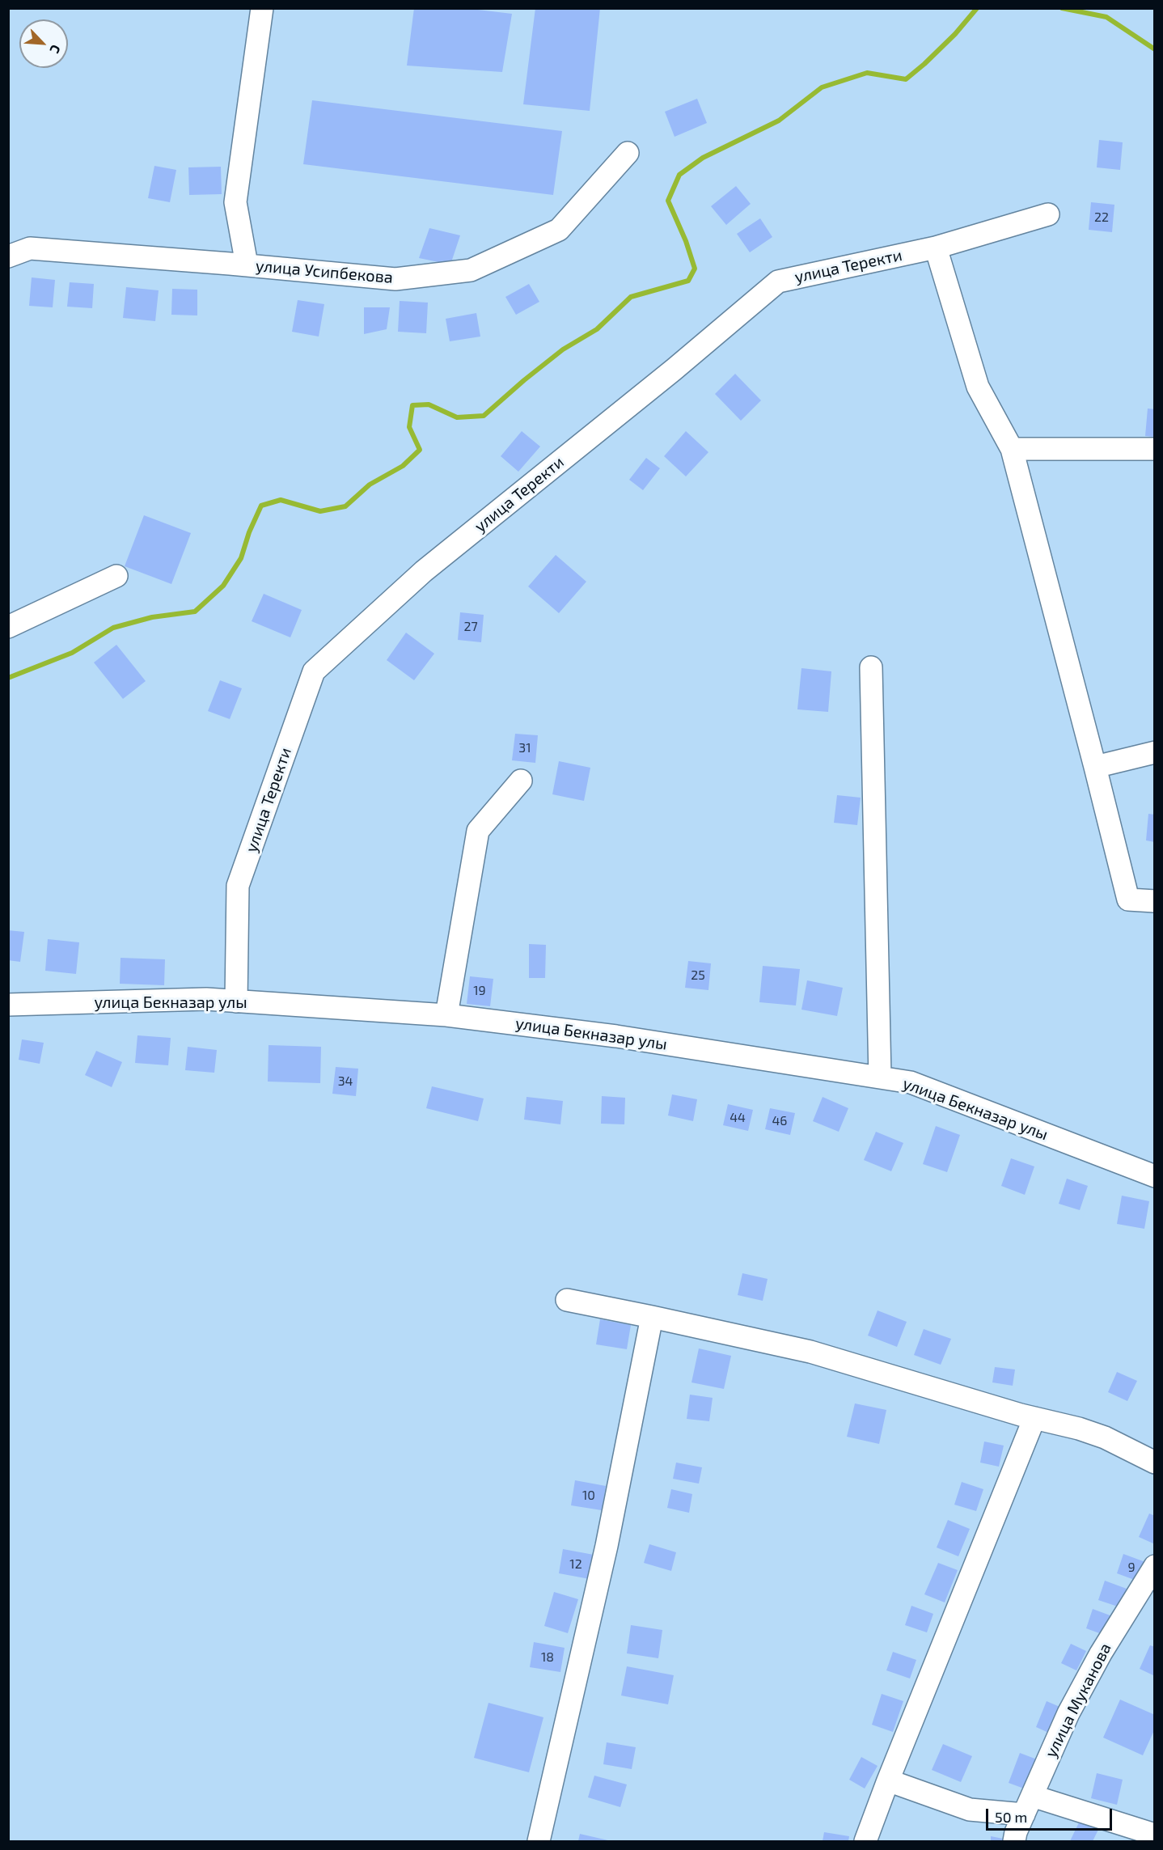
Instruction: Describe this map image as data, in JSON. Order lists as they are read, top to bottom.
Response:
{
  "streets": {
    "street": [
      "улица Теректи",
      "улица Усипбекова",
      "улица Бекназар улы",
      "улица Муканова"
    ]
  },
  "crossings": [
    ["улица Теректи", "улица Бекназар улы"]
  ],
  "house_numbers": [
    "22",
    "27",
    "31",
    "25",
    "19",
    "34",
    "44",
    "46",
    "10",
    "12",
    "9",
    "18"
  ],
  "scale_bar": "50 m",
  "north": "bottom right"
}
